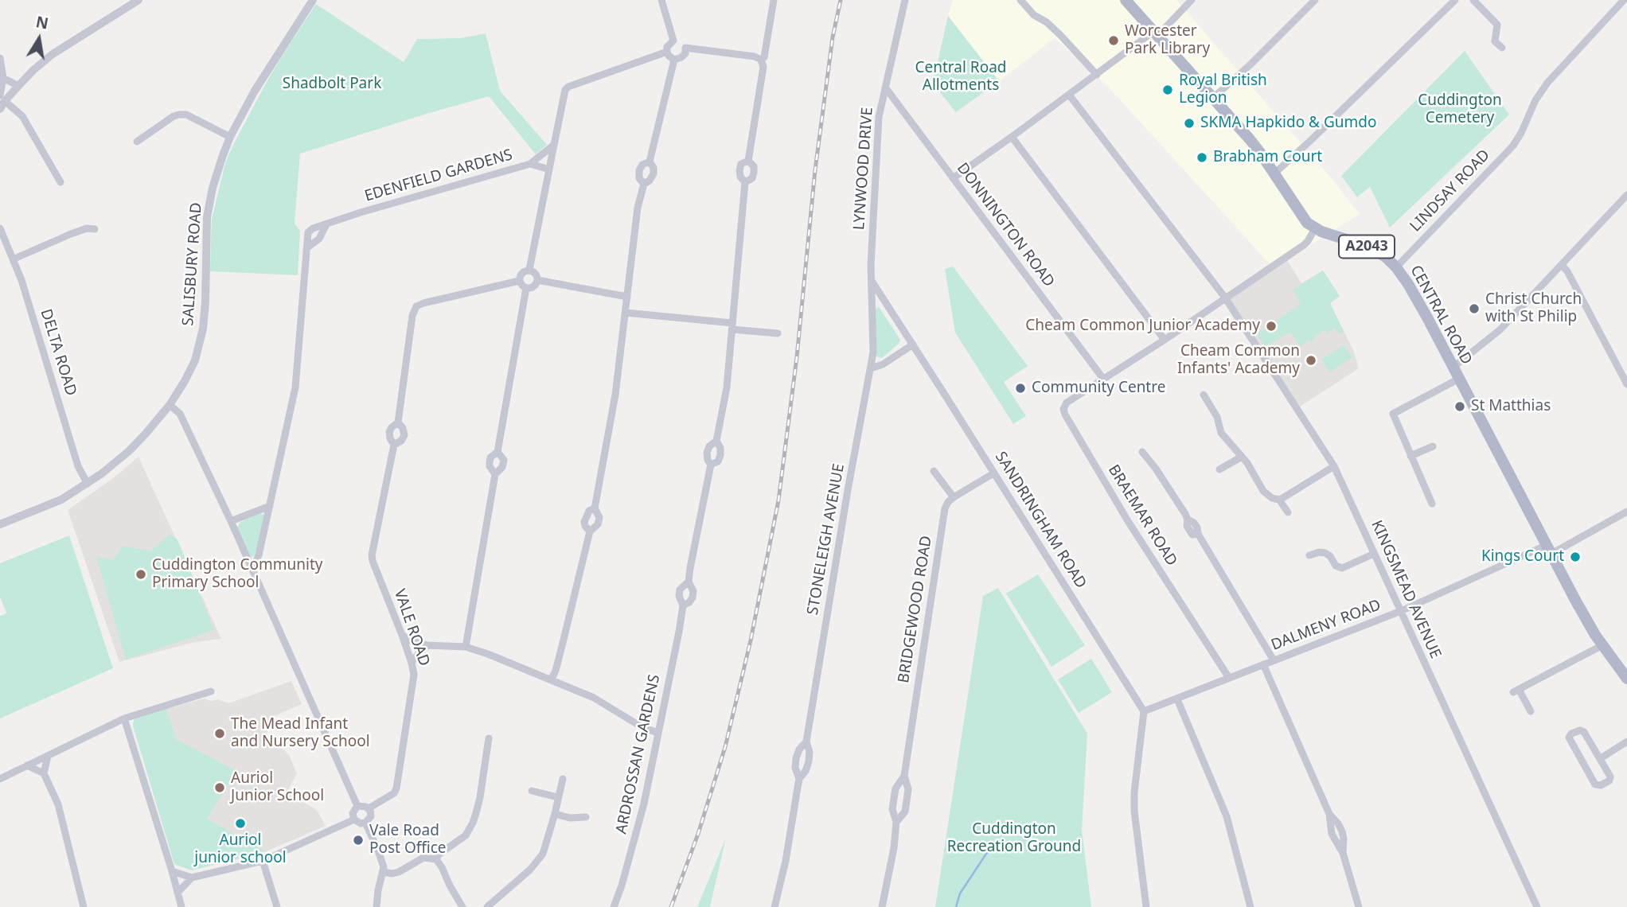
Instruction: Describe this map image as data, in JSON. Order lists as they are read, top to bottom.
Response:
{
  "streets": {
    "main road": ["A2043", "CENTRAL ROAD"],
    "street": [
      "LYNWOOD DRIVE",
      "EDENFIELD GARDENS",
      "LINDSAY ROAD",
      "DONNINGTON ROAD",
      "SALISBURY ROAD",
      "DELTA ROAD",
      "BRAEMAR ROAD",
      "SANDRINGHAM ROAD",
      "STONELEIGH AVENUE",
      "KINGSMEAD AVENUE",
      "BRIDGEWOOD ROAD",
      "DALMENY ROAD",
      "VALE ROAD",
      "ARDROSSAN GARDENS"
    ]
  },
  "crossings": [
    ["LYNWOOD DRIVE", "DONNINGTON ROAD"],
    ["LYNWOOD DRIVE", "SANDRINGHAM ROAD"],
    ["LYNWOOD DRIVE", "STONELEIGH AVENUE"],
    ["LINDSAY ROAD", "CENTRAL ROAD"],
    ["DONNINGTON ROAD", "BRAEMAR ROAD"],
    ["A2043", "CENTRAL ROAD"],
    ["A2043", "DALMENY ROAD"],
    ["SALISBURY ROAD", "DELTA ROAD"],
    ["CENTRAL ROAD", "BRAEMAR ROAD"],
    ["CENTRAL ROAD", "DALMENY ROAD"],
    ["BRAEMAR ROAD", "KINGSMEAD AVENUE"],
    ["BRAEMAR ROAD", "DALMENY ROAD"],
    ["SANDRINGHAM ROAD", "DALMENY ROAD"],
    ["KINGSMEAD AVENUE", "DALMENY ROAD"]
  ],
  "parks": [
    "Central Road Allotments",
    "Shadbolt Park",
    "Cuddington Cemetery",
    "Cuddington Recreation Ground"
  ],
  "places": [
    "Worcester Park Library",
    "Royal British Legion",
    "SKMA Hapkido & Gumdo",
    "Brabham Court",
    "Christ Church with St Philip",
    "Cheam Common Junior Academy",
    "Cheam Common Infants' Academy",
    "Community Centre",
    "St Matthias",
    "Kings Court",
    "Cuddington Community Primary School",
    "The Mead Infant and Nursery School",
    "Auriol Junior School",
    "Auriol junior school",
    "Vale Road Post Office"
  ],
  "north": "top"
}
